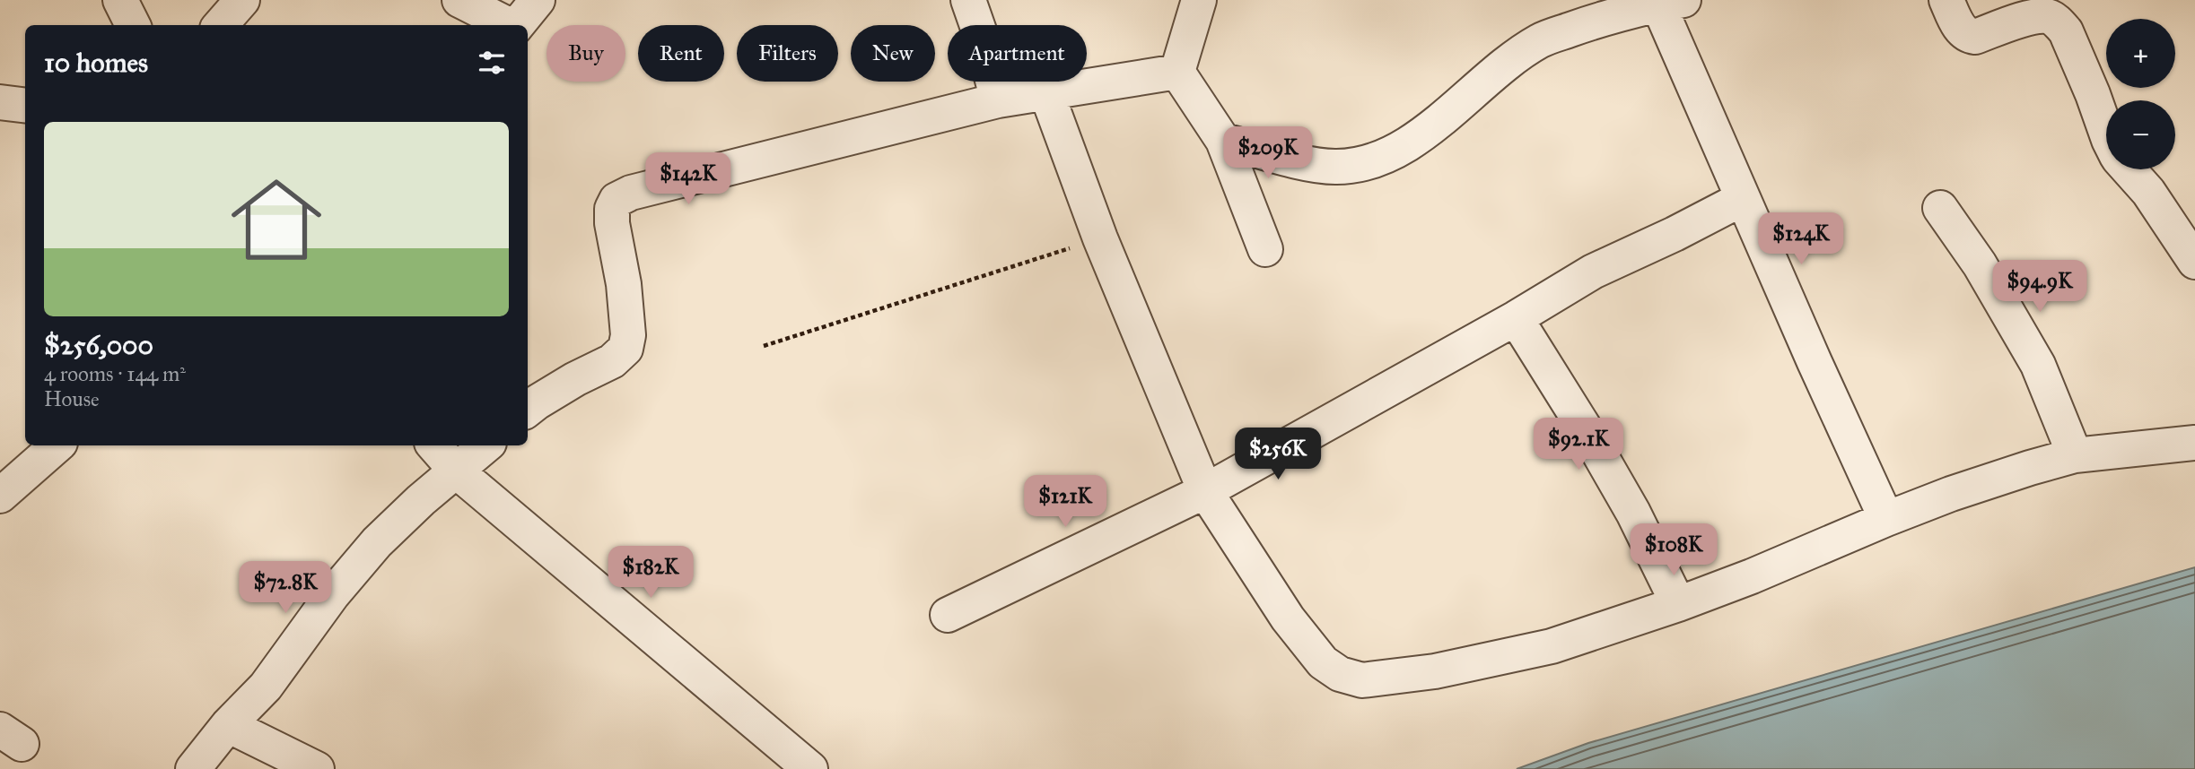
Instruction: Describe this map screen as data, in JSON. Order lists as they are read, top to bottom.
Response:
{
  "page": {
    "map_buttons": ["+", "−"],
    "chip": [
      "Buy",
      "Rent",
      "Filters",
      "New",
      "Apartment"
    ],
    "heading": "10 homes",
    "list": [
      {
        "name": "$256,000",
        "note": "4 rooms · 144 m² · House"
      }
    ],
    "price": [
      "$209K",
      "$142K",
      "$124K",
      "$94.9K",
      "$92.1K",
      "$256K",
      "$121K",
      "$108K",
      "$182K",
      "$72.8K"
    ]
  }
}
